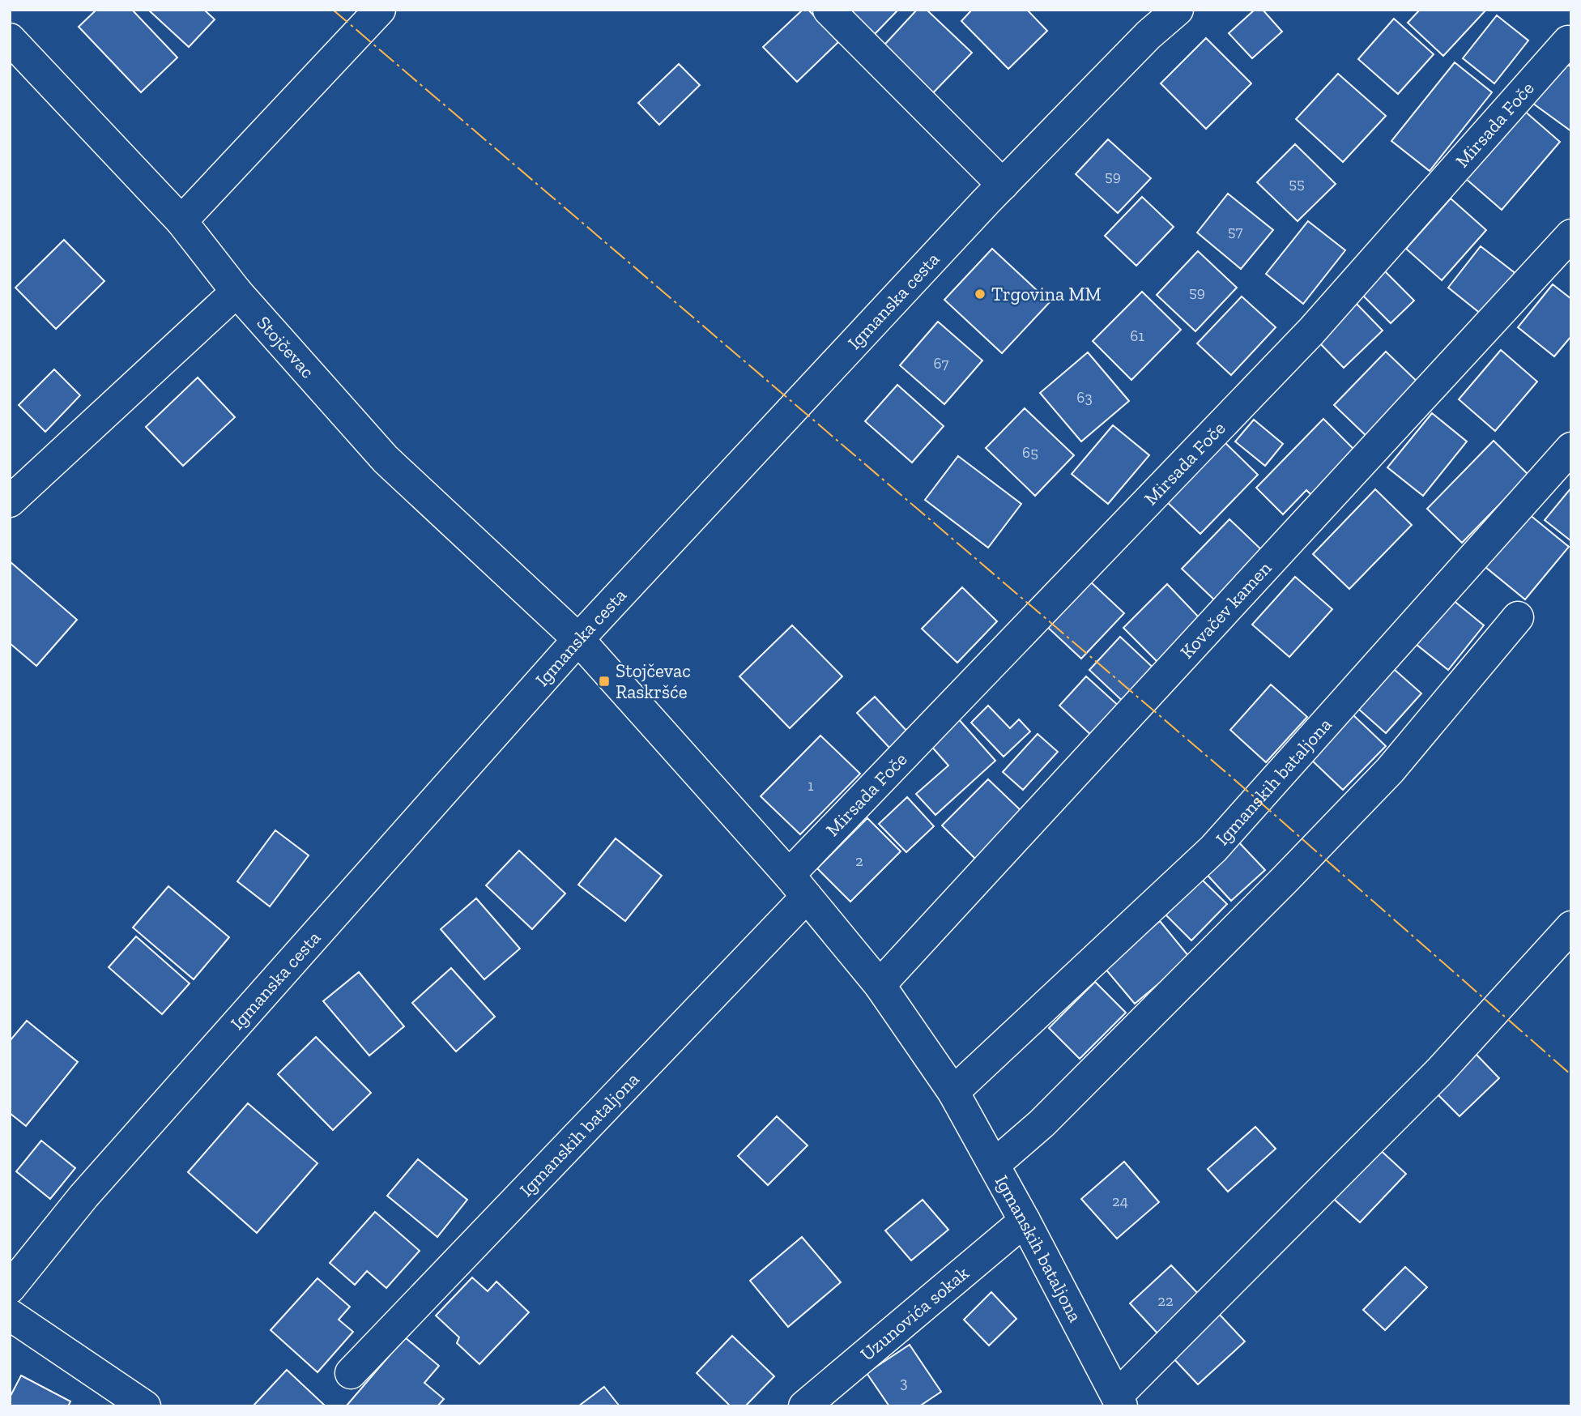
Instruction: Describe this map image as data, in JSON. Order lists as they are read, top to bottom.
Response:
{
  "streets": {
    "street": [
      "Mirsada Foče",
      "Igmanska cesta",
      "Stojčevac",
      "Kovačev kamen",
      "Igmanskih bataljona",
      "Uzunovića sokak"
    ]
  },
  "crossings": [
    ["Mirsada Foče", "Igmanskih bataljona"],
    ["Igmanska cesta", "Stojčevac"],
    ["Igmanska cesta", "Igmanskih bataljona"],
    ["Stojčevac", "Igmanskih bataljona"],
    ["Kovačev kamen", "Igmanskih bataljona"],
    ["Igmanskih bataljona", "Uzunovića sokak"]
  ],
  "places": {
    "other": ["Trgovina MM"],
    "transit": ["Stojčevac Raskršće"]
  },
  "house_numbers": [
    "59",
    "55",
    "57",
    "59",
    "61",
    "67",
    "63",
    "65",
    "1",
    "2",
    "24",
    "22",
    "3"
  ]
}
